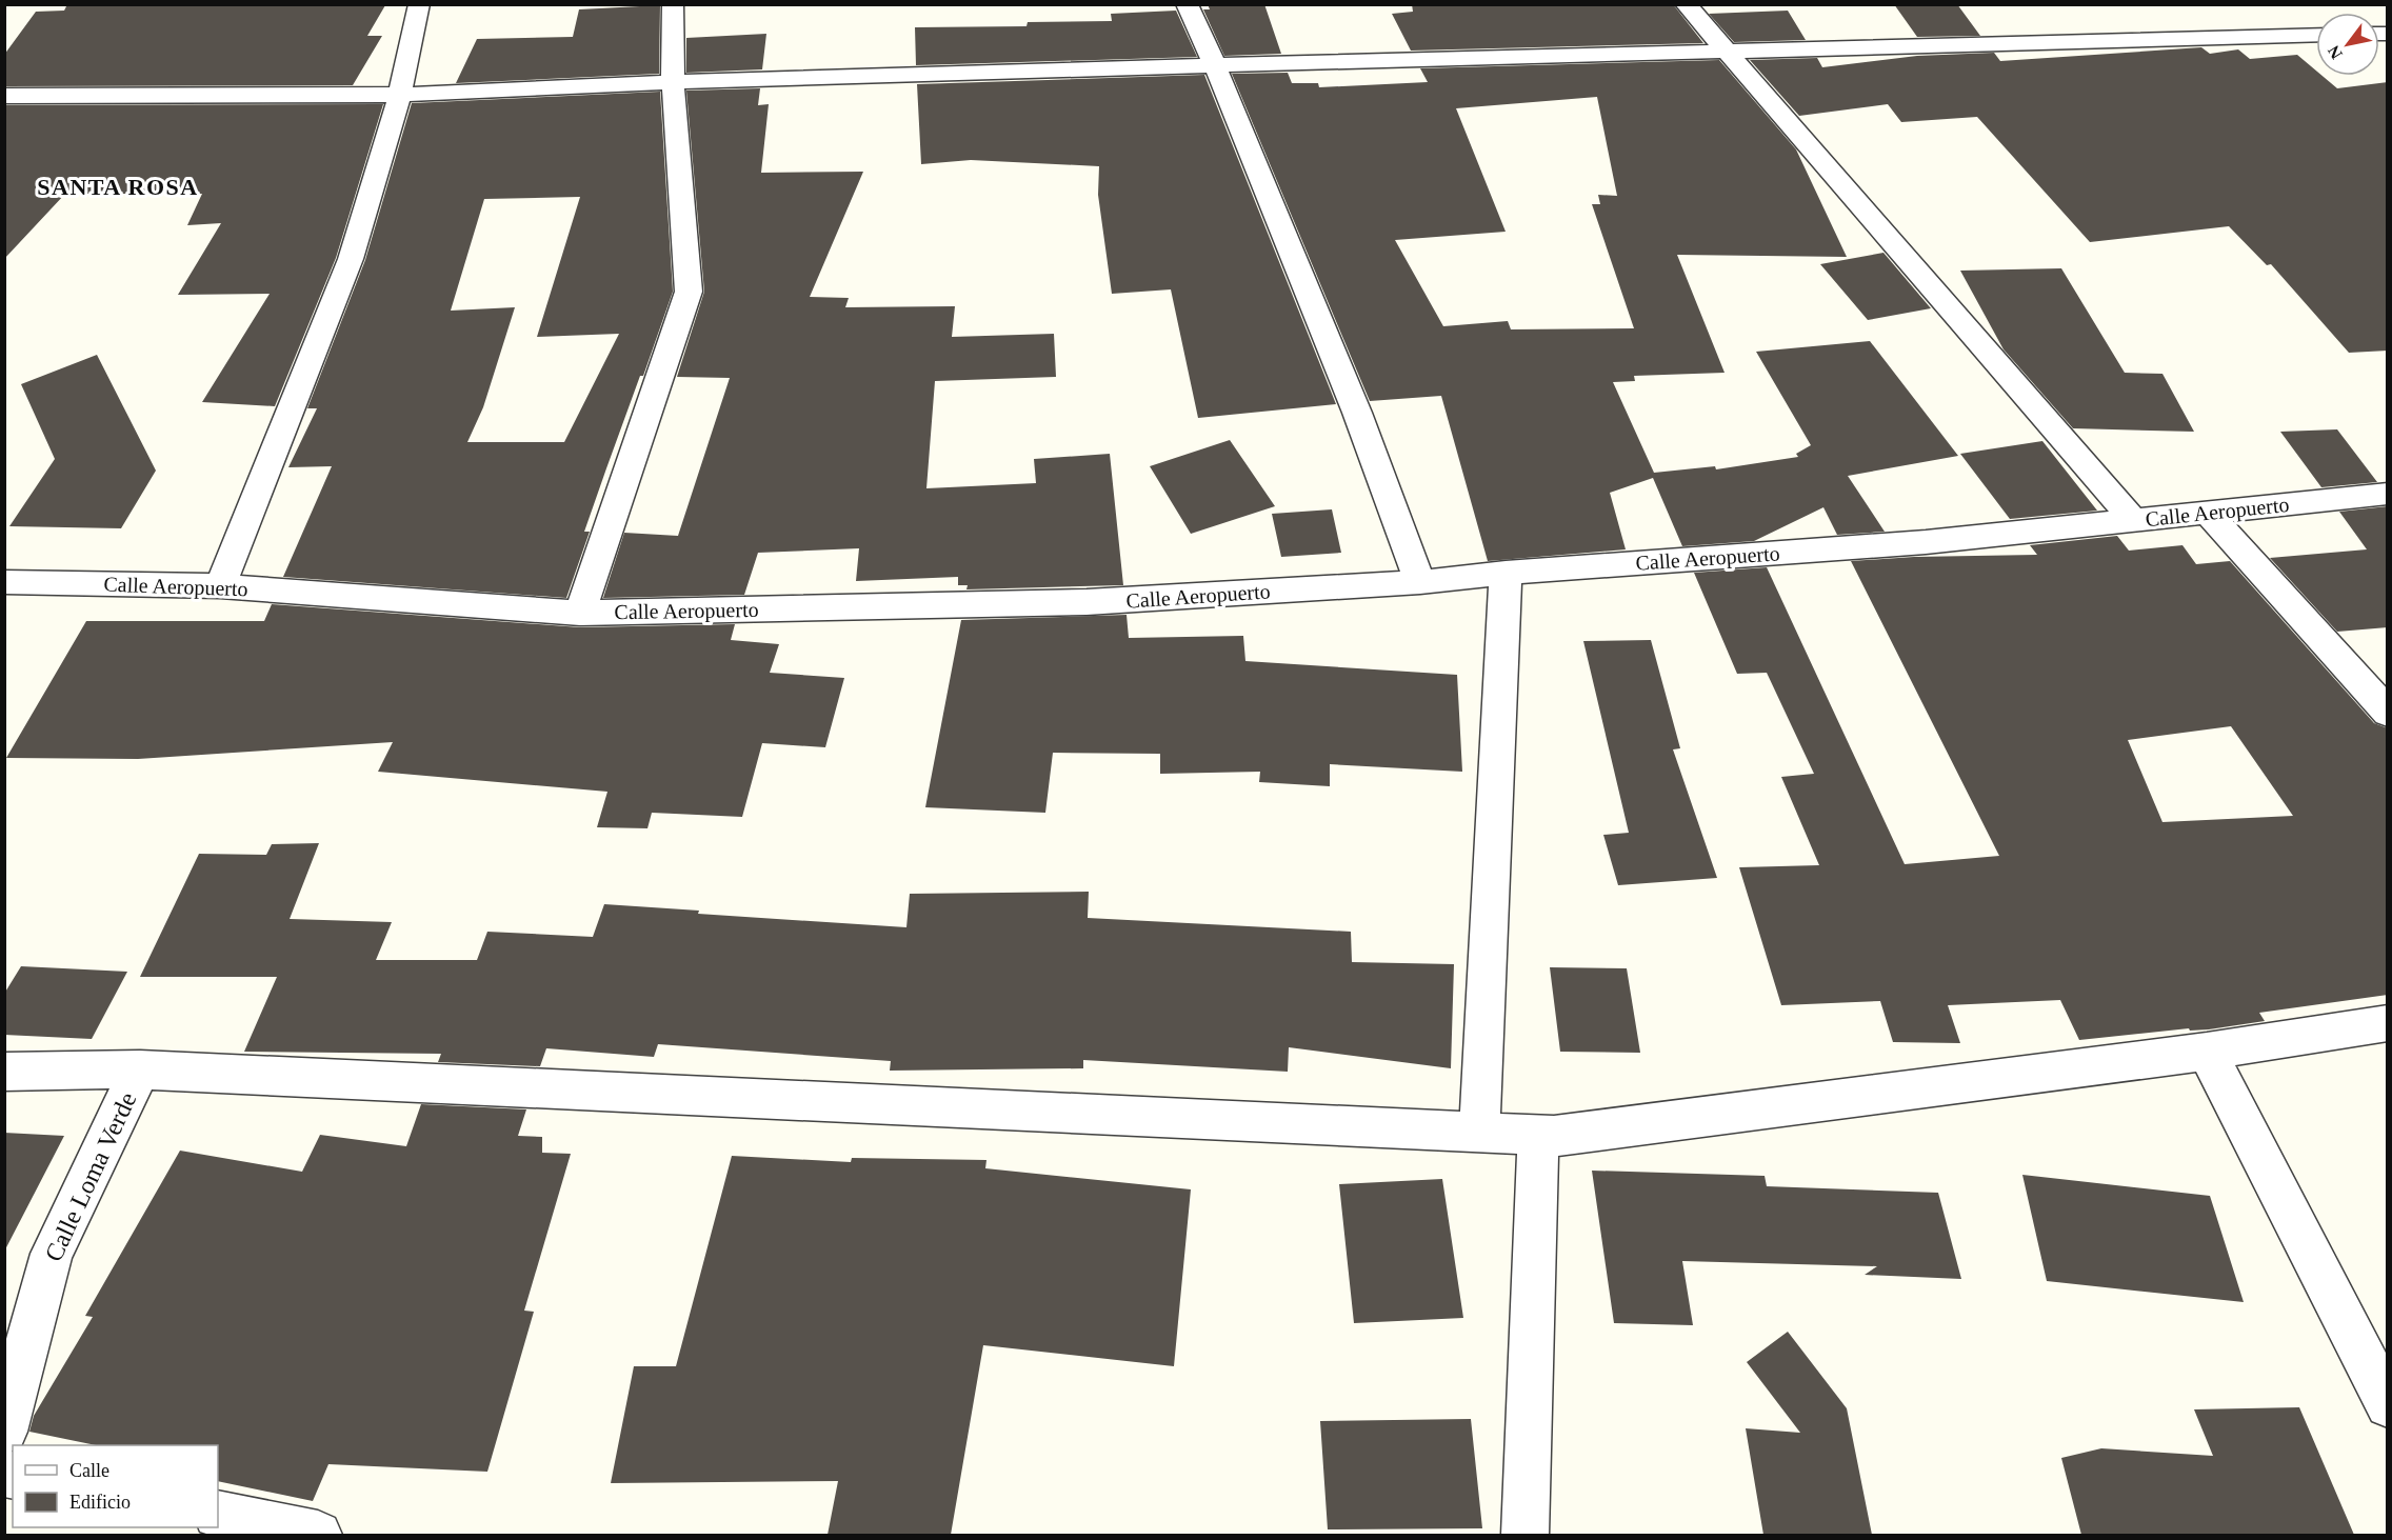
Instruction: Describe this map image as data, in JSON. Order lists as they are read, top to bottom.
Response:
{
  "streets": {
    "street": ["Calle Aeropuerto", "Calle Loma Verde"]
  },
  "districts": ["SANTA ROSA"],
  "legend": ["Calle", "Edificio"],
  "north": "bottom left"
}
